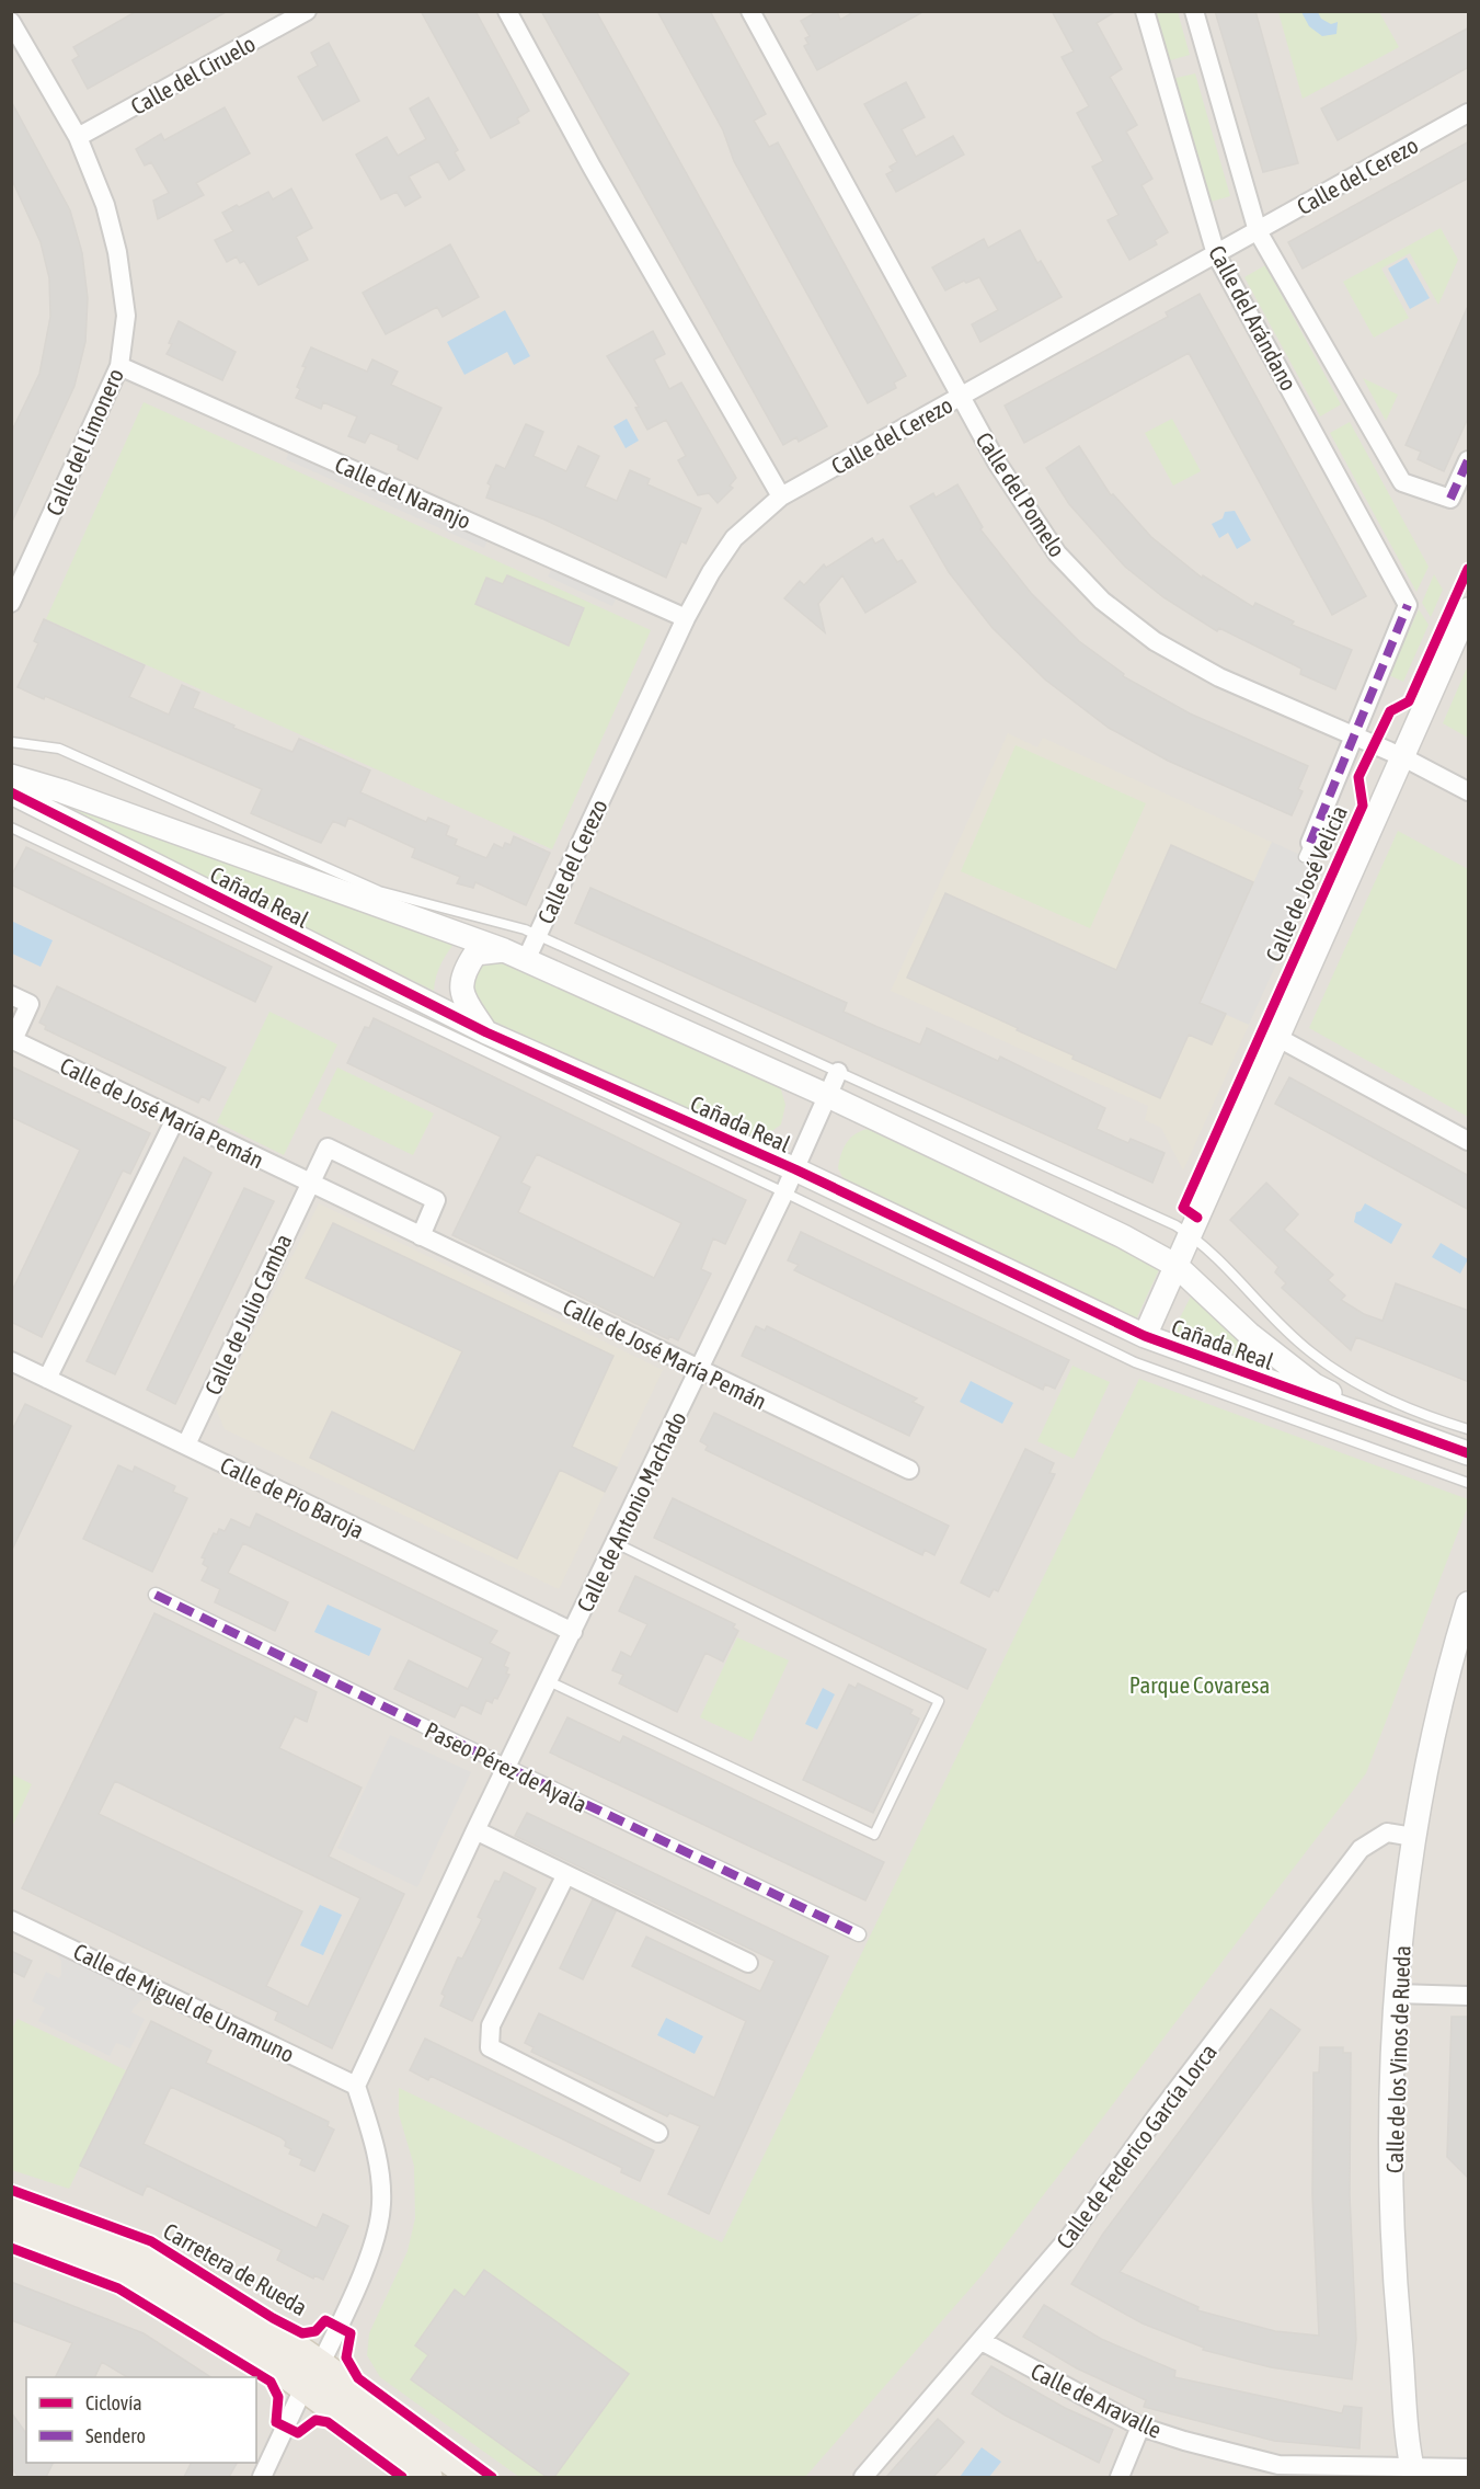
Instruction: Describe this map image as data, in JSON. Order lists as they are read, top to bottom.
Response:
{
  "streets": {
    "main road": ["Carretera de Rueda"],
    "street": [
      "Calle del Ciruelo",
      "Calle del Cerezo",
      "Calle del Arándano",
      "Calle del Limonero",
      "Calle del Naranjo",
      "Calle del Pomelo",
      "Calle de José Velicia",
      "Cañada Real",
      "Calle de José María Pemán",
      "Calle de Julio Camba",
      "Calle de Pío Baroja",
      "Calle de Antonio Machado",
      "Paseo Pérez de Ayala",
      "Calle de Miguel de Unamuno",
      "Calle de los Vinos de Rueda",
      "Calle de Federico García Lorca",
      "Calle de Aravalle"
    ]
  },
  "crossings": [
    ["Calle del Ciruelo", "Calle del Limonero"],
    ["Calle del Cerezo", "Calle del Arándano"],
    ["Calle del Cerezo", "Calle del Naranjo"],
    ["Calle del Cerezo", "Calle del Pomelo"],
    ["Calle del Cerezo", "Cañada Real"],
    ["Calle del Arándano", "Calle de José Velicia"],
    ["Calle del Limonero", "Calle del Naranjo"],
    ["Calle del Pomelo", "Calle de José Velicia"],
    ["Calle de José Velicia", "Cañada Real"],
    ["Cañada Real", "Calle de Antonio Machado"],
    ["Calle de José María Pemán", "Calle de Julio Camba"],
    ["Calle de José María Pemán", "Calle de Antonio Machado"],
    ["Calle de Julio Camba", "Calle de Pío Baroja"],
    ["Calle de Pío Baroja", "Calle de Antonio Machado"],
    ["Calle de Antonio Machado", "Paseo Pérez de Ayala"],
    ["Calle de Antonio Machado", "Calle de Miguel de Unamuno"],
    ["Calle de los Vinos de Rueda", "Calle de Federico García Lorca"],
    ["Calle de los Vinos de Rueda", "Calle de Aravalle"],
    ["Calle de Federico García Lorca", "Calle de Aravalle"]
  ],
  "parks": ["Parque Covaresa"],
  "legend": ["Ciclovía", "Sendero"]
}
